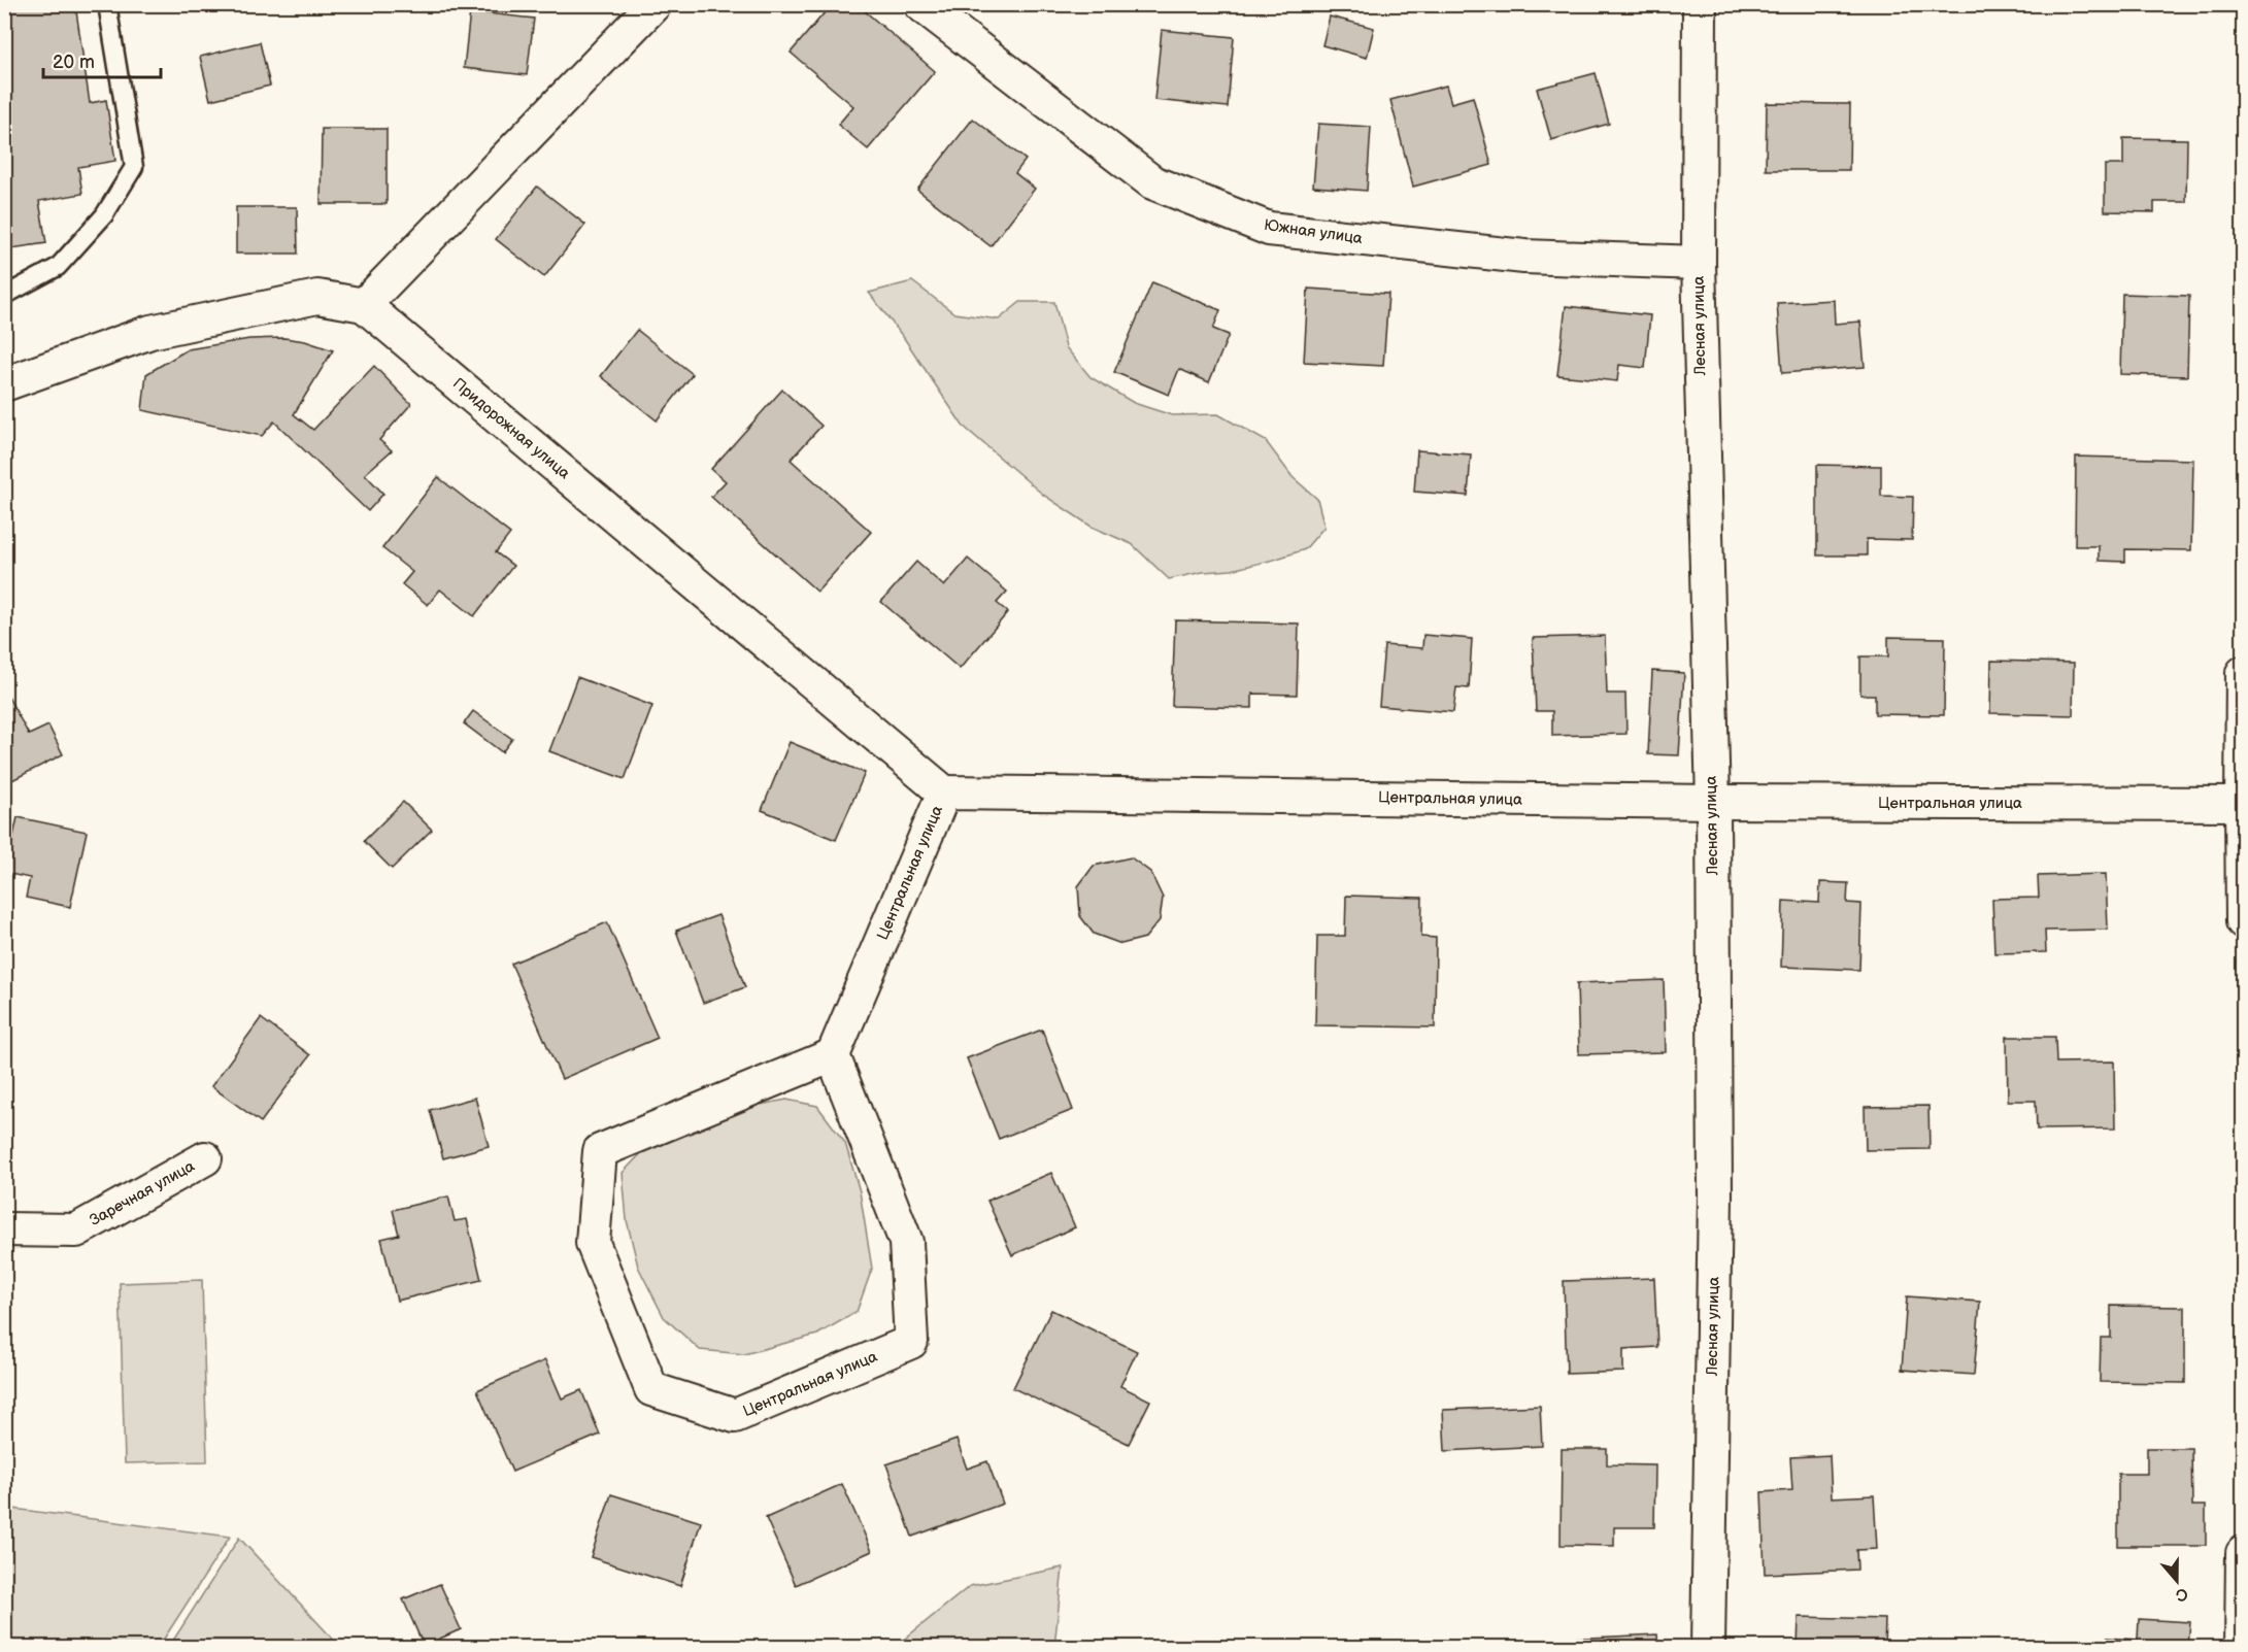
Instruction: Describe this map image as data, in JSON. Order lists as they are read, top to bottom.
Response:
{
  "streets": {
    "street": [
      "Южная улица",
      "Лесная улица",
      "Придорожная улица",
      "Центральная улица",
      "Заречная улица"
    ]
  },
  "crossings": [
    ["Южная улица", "Лесная улица"],
    ["Лесная улица", "Центральная улица"],
    ["Придорожная улица", "Центральная улица"]
  ],
  "scale_bar": "20 m",
  "north": "bottom"
}
